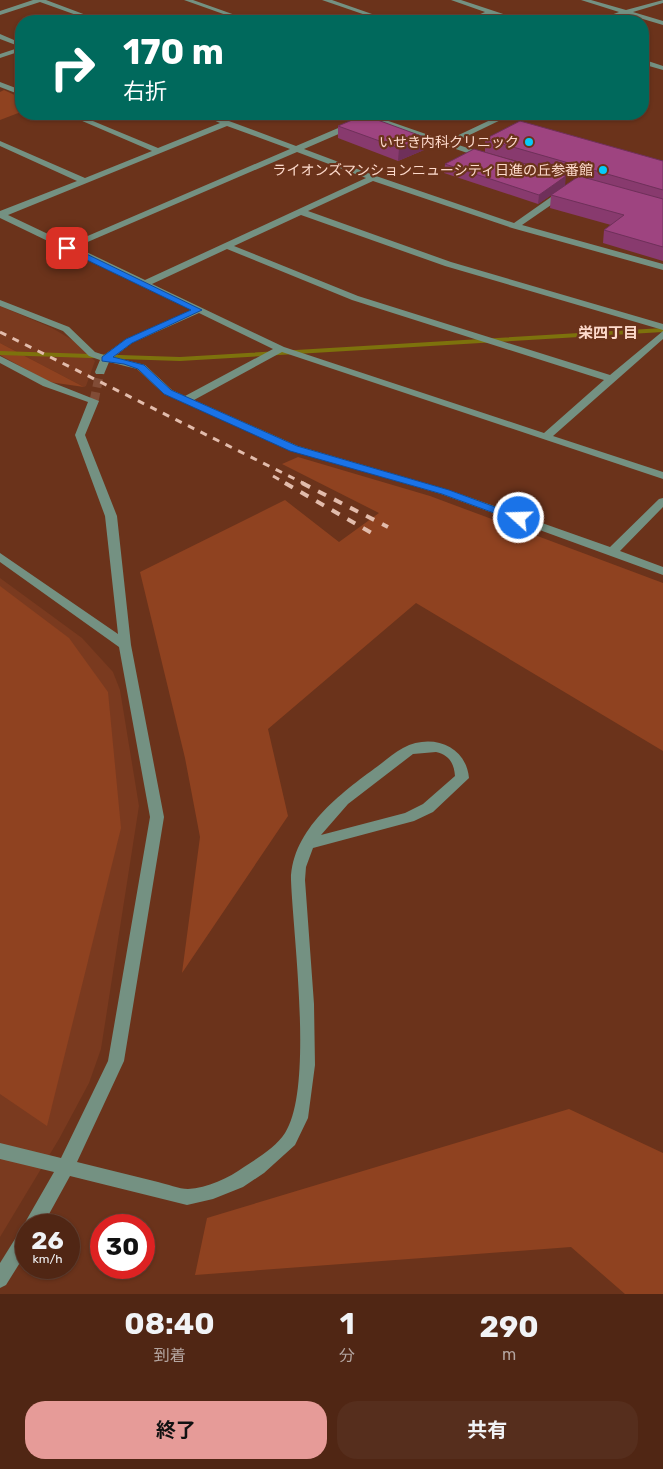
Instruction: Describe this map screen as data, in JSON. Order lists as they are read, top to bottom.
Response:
{
  "districts": ["栄四丁目"],
  "places": ["いせき内科クリニック", "ライオンズマンションニューシティ日進の丘参番館"],
  "page": {
    "turn": ["170 m", "右折"],
    "speed": "26 km/h",
    "limit": "30",
    "eta": [
      "08:40",
      "到着",
      "1",
      "分",
      "290",
      "m"
    ],
    "buttons": ["終了", "共有"]
  }
}
